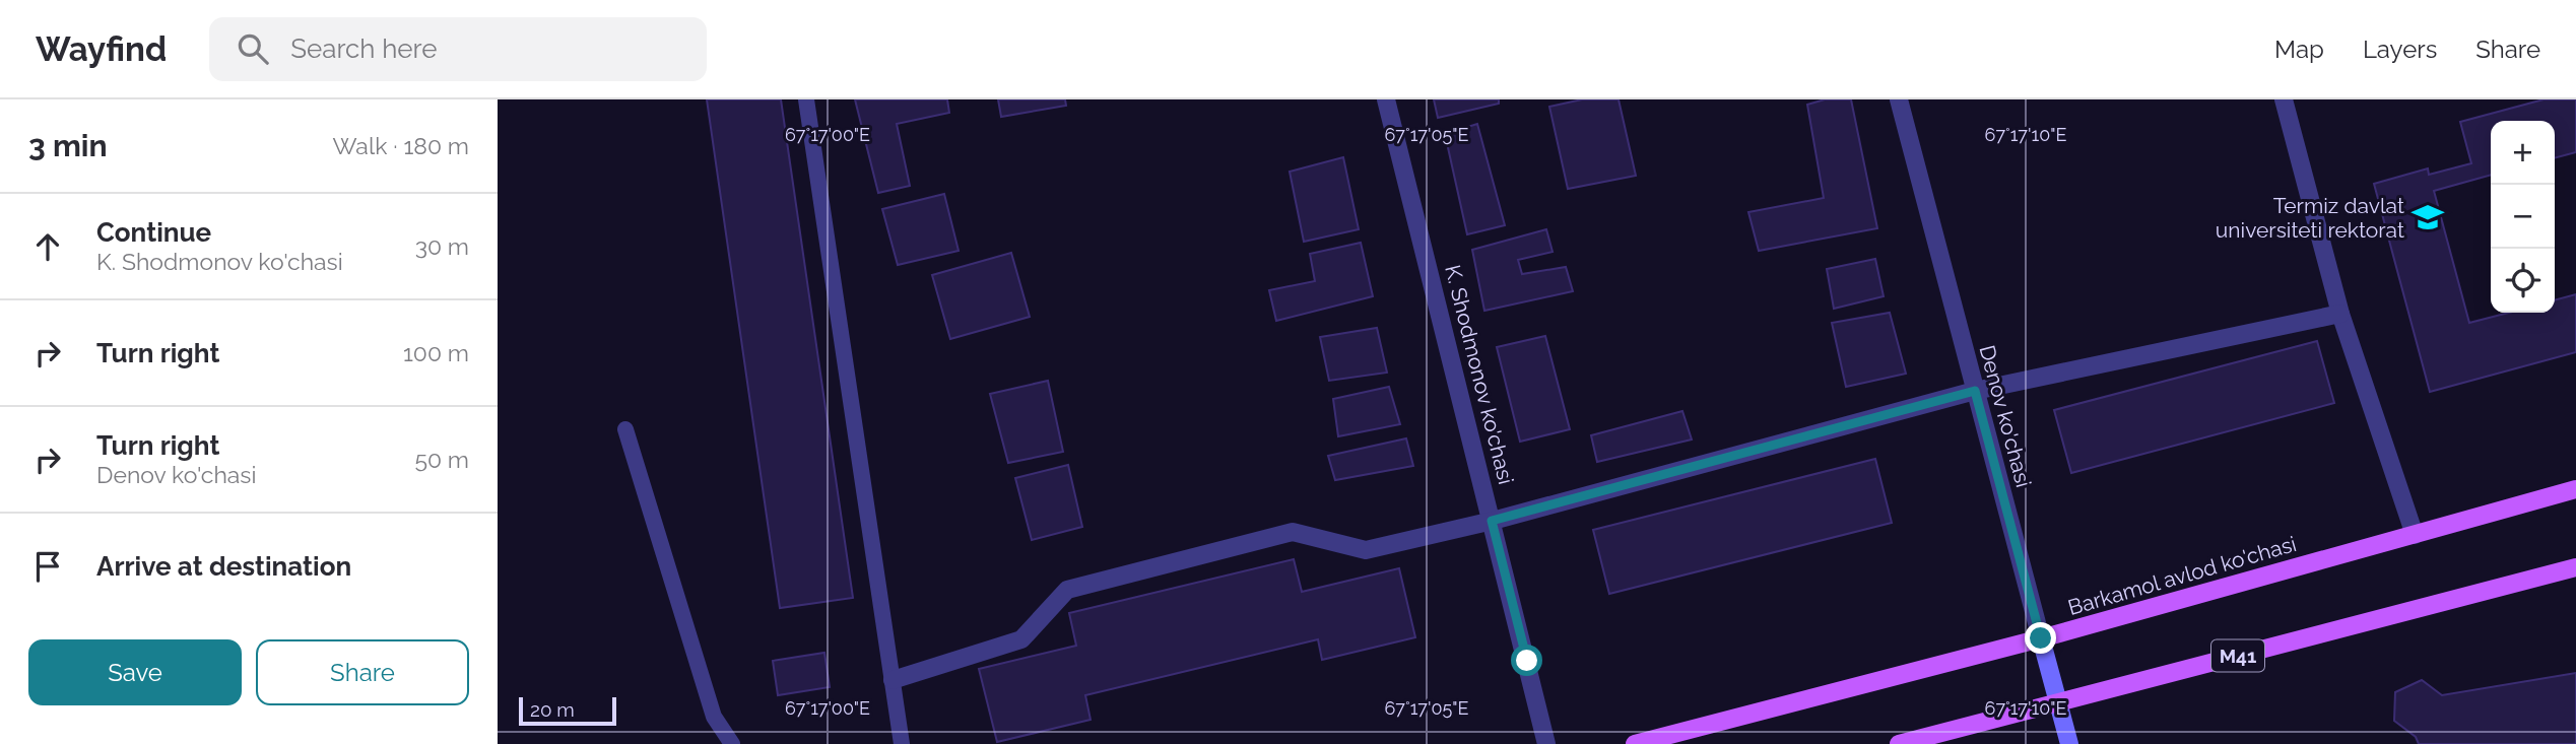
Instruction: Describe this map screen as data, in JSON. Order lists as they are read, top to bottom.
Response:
{
  "streets": {
    "main road": ["Denov ko'chasi", "Barkamol avlod ko'chasi", "M41"],
    "street": ["K. Shodmonov ko'chasi"]
  },
  "crossings": [
    ["Denov ko'chasi", "Barkamol avlod ko'chasi"],
    ["Denov ko'chasi", "M41"]
  ],
  "places": {
    "school or university": ["Termiz davlat universiteti rektorat"]
  },
  "scale_bar": "20 m",
  "page": {
    "header": "Wayfind",
    "search": "Search here",
    "nav": ["Map", "Layers", "Share"],
    "heading": ["3 min", "Walk · 180 m"],
    "map_buttons": ["+", "−"],
    "list": [
      ["Continue", "K. Shodmonov ko'chasi", "30 m"],
      ["Turn right", "100 m"],
      ["Turn right", "Denov ko'chasi", "50 m"],
      "Arrive at destination"
    ],
    "buttons": ["Save", "Share"],
    "scale": "20 m"
  },
  "coordinates": ["67°17'00\"E", "67°17'05\"E", "67°17'10\"E"]
}
